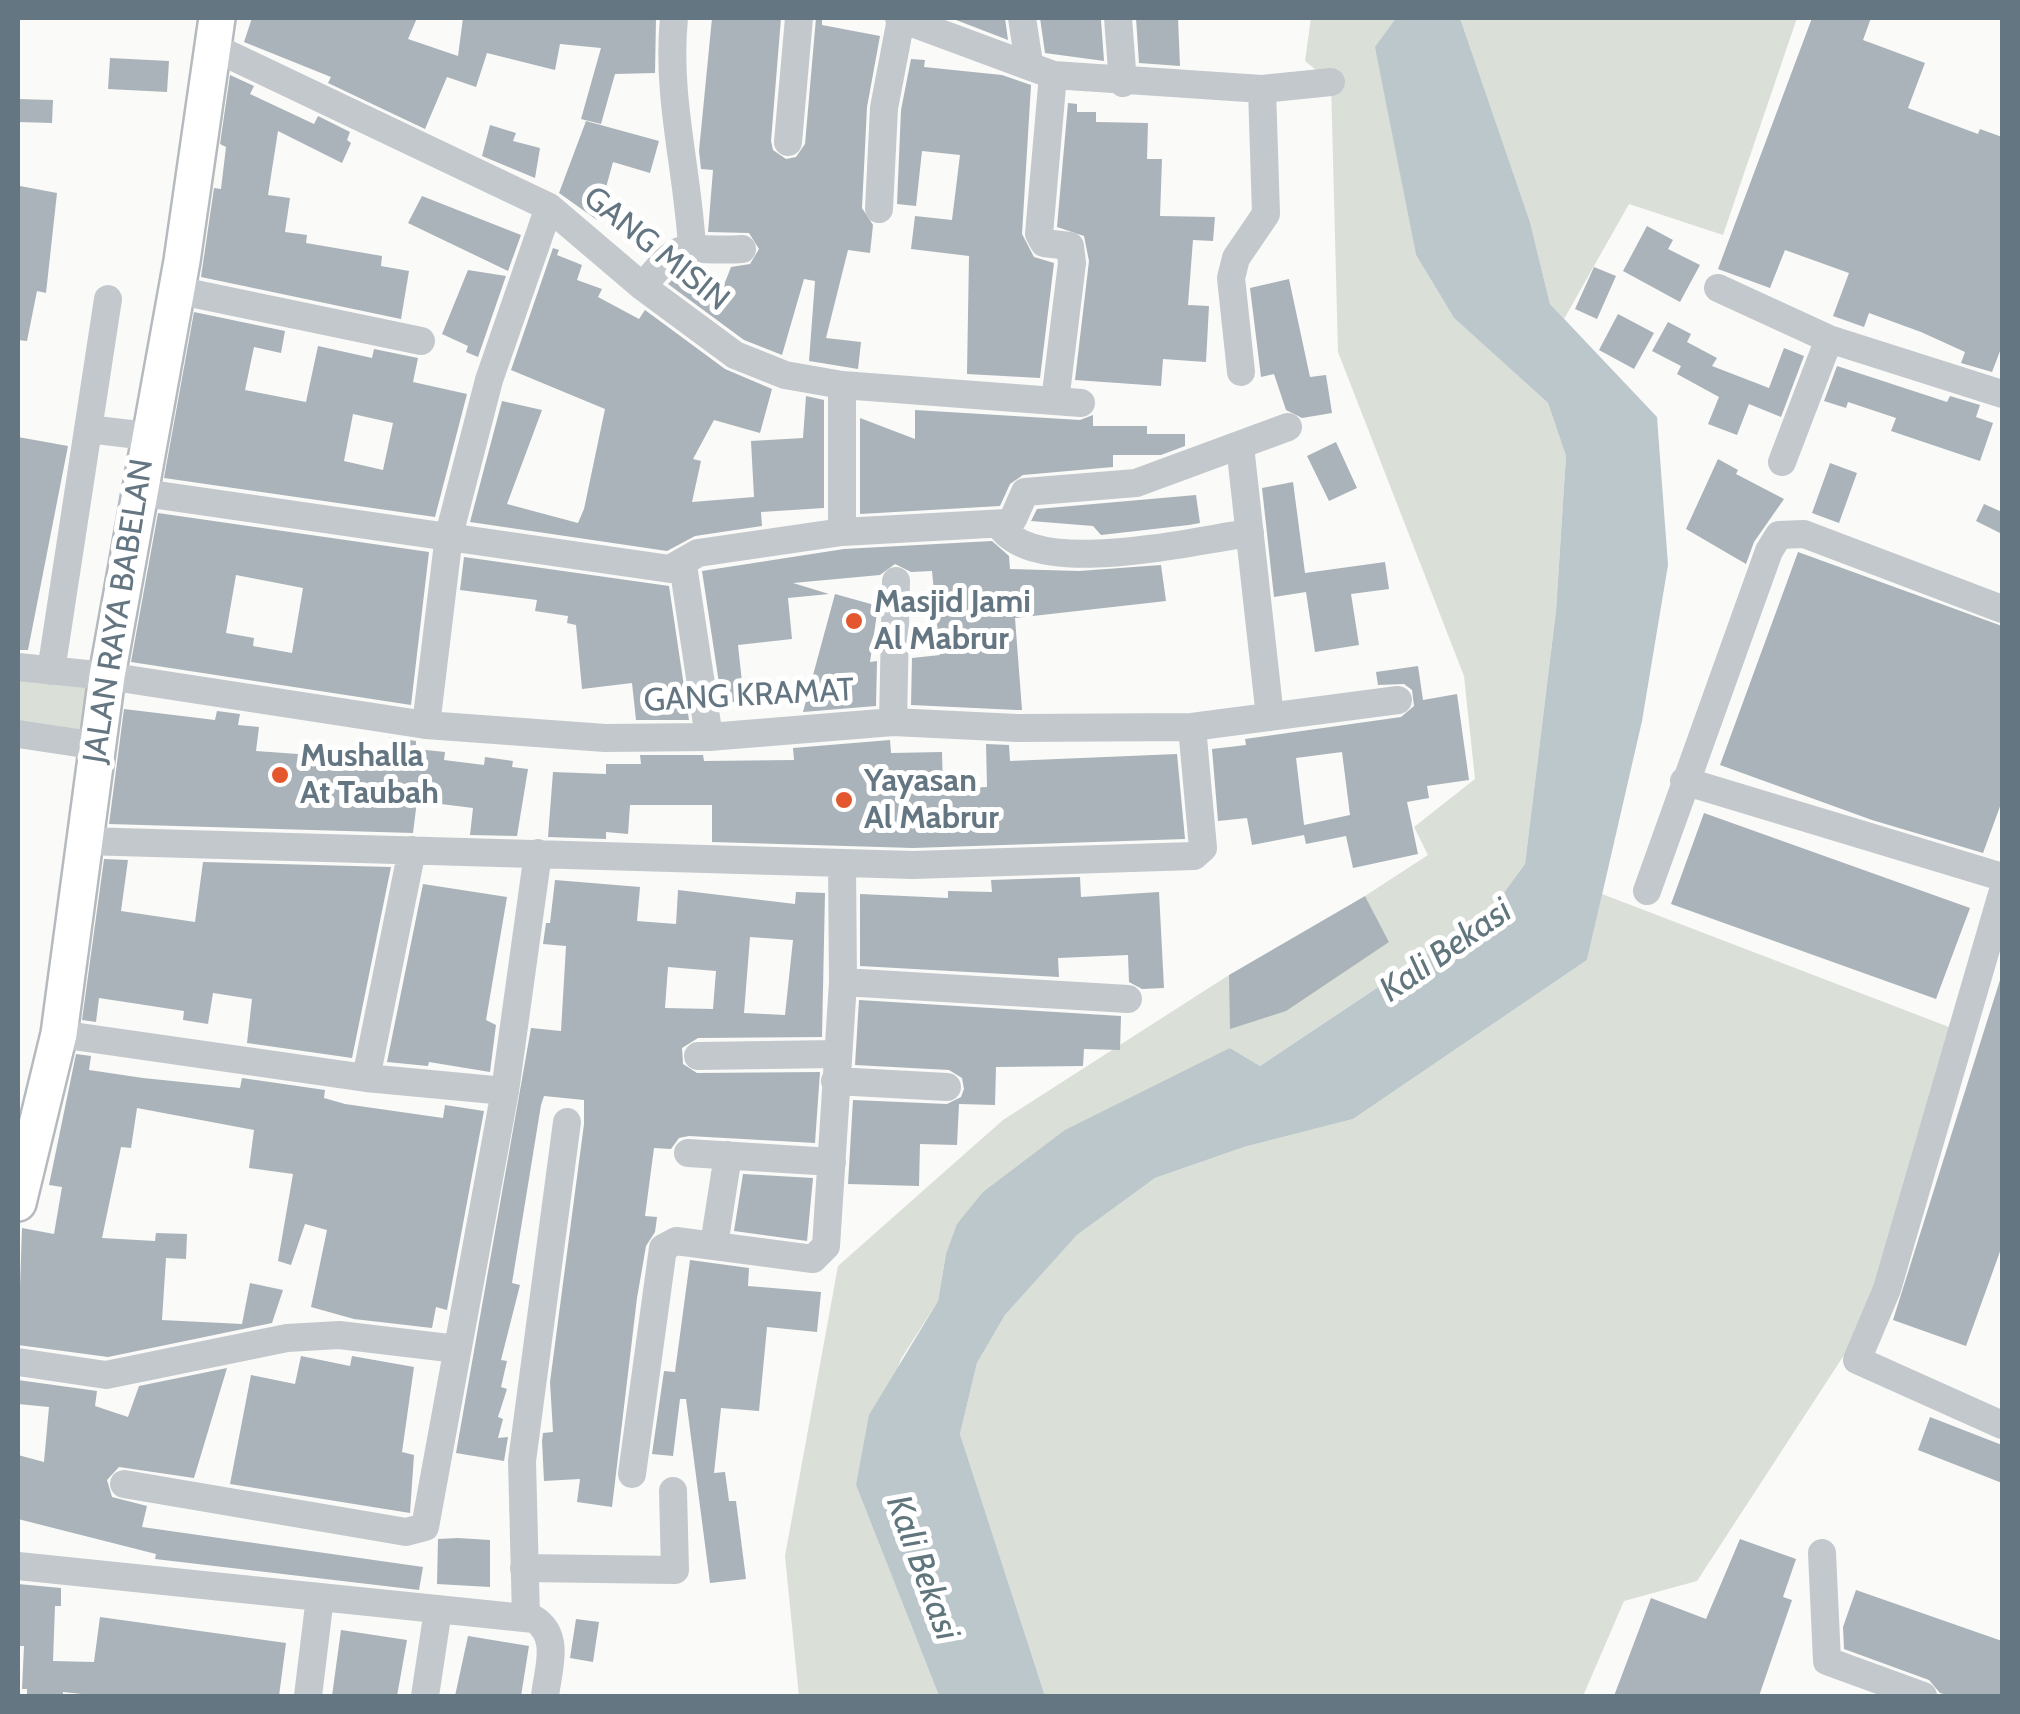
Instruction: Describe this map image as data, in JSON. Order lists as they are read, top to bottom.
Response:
{
  "streets": {
    "main road": ["JALAN RAYA BABELAN"],
    "street": ["GANG MISIN", "GANG KRAMAT"]
  },
  "crossings": [
    ["GANG MISIN", "JALAN RAYA BABELAN"],
    ["JALAN RAYA BABELAN", "GANG KRAMAT"]
  ],
  "water": ["Kali Bekasi"],
  "places": ["Masjid Jami Al Mabrur", "Mushalla At Taubah", "Yayasan Al Mabrur"]
}
